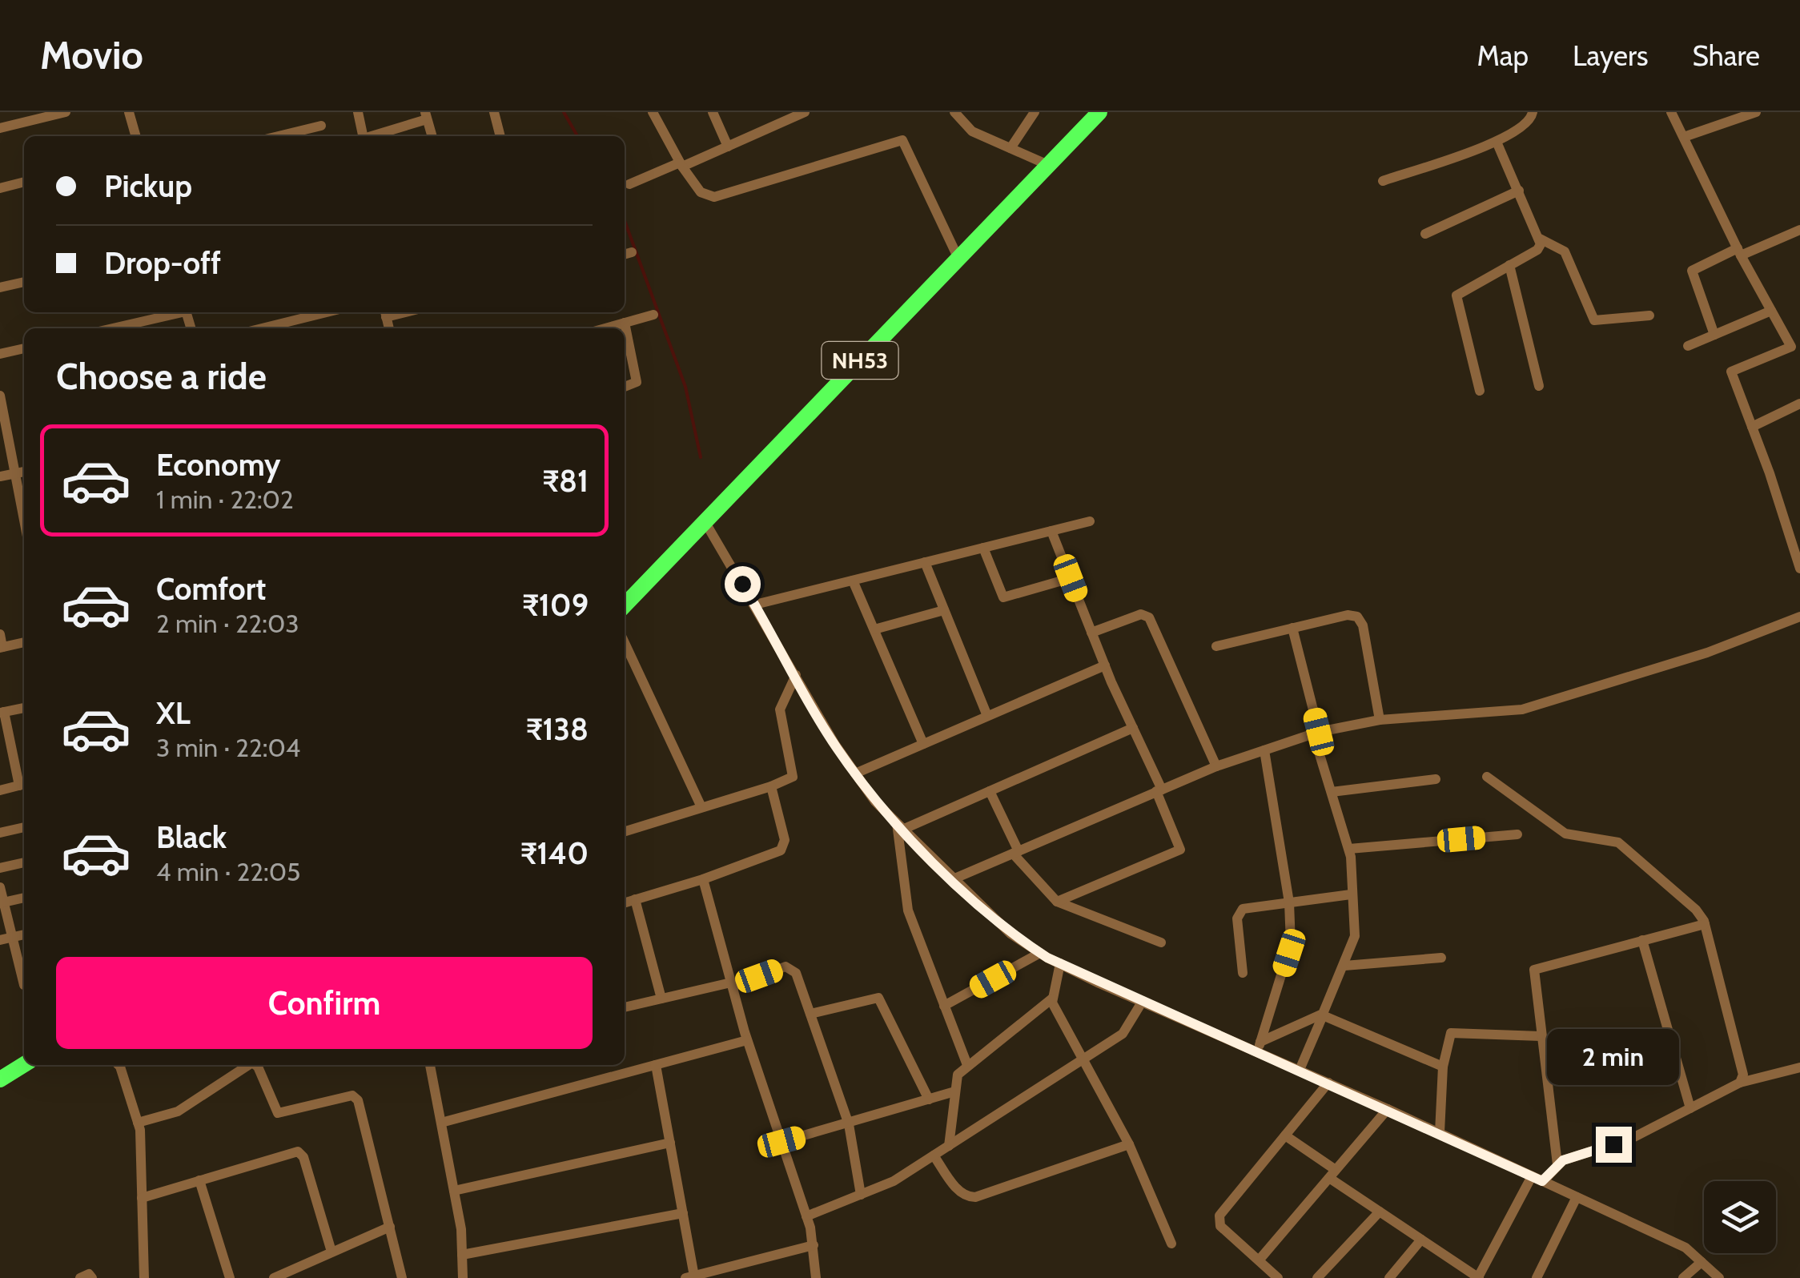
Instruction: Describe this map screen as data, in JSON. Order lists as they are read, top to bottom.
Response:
{
  "streets": {
    "highway": ["NH53"]
  },
  "page": {
    "header": "Movio",
    "nav": ["Map", "Layers", "Share"],
    "banner": ["Pickup", "Drop-off"],
    "heading": "Choose a ride",
    "list": [
      {
        "name": "Economy",
        "note": "1 min · 22:02",
        "value": "₹81"
      },
      {
        "name": "Comfort",
        "note": "2 min · 22:03",
        "value": "₹109"
      },
      {
        "name": "XL",
        "note": "3 min · 22:04",
        "value": "₹138"
      },
      {
        "name": "Black",
        "note": "4 min · 22:05",
        "value": "₹140"
      }
    ],
    "buttons": "Confirm",
    "bubble": "2 min"
  }
}
